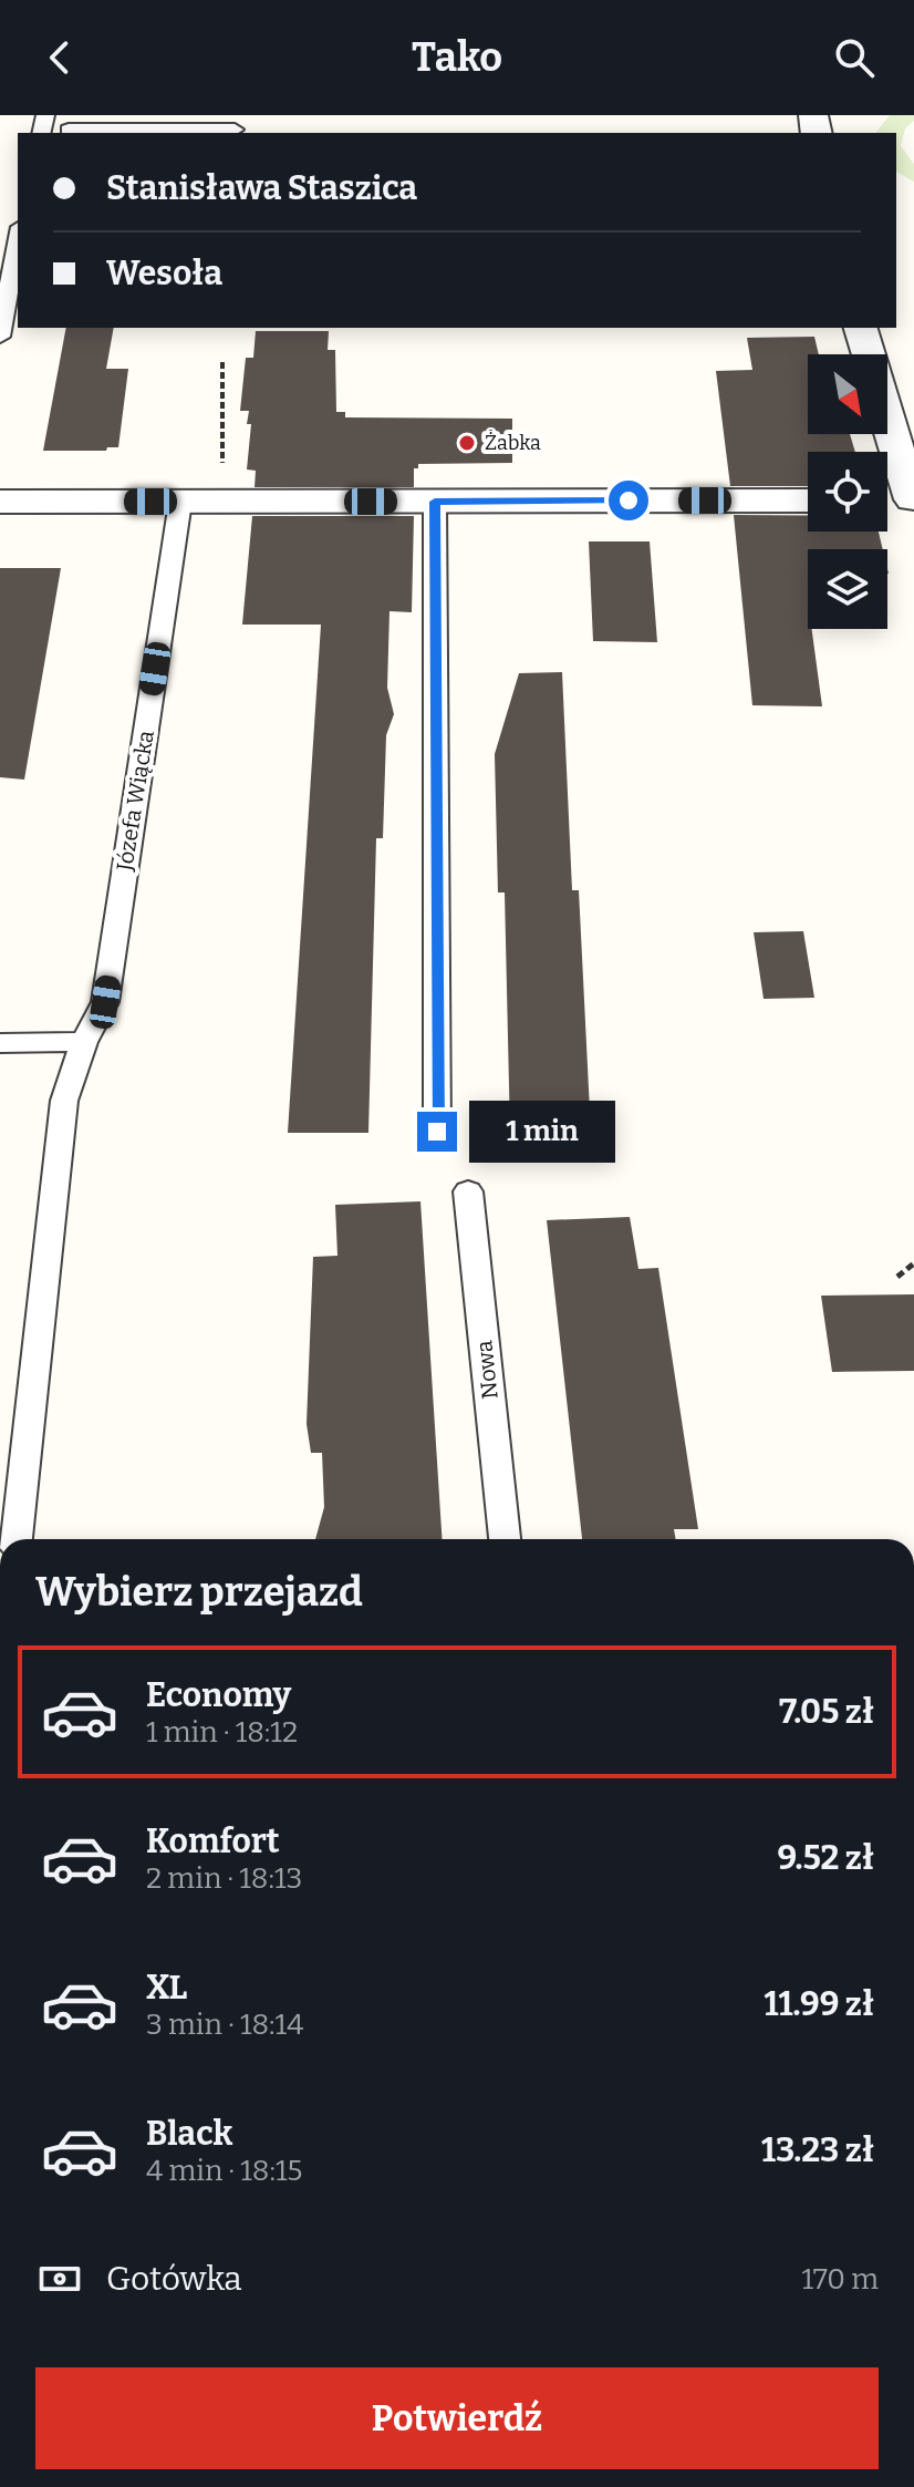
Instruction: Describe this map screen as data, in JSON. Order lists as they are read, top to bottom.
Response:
{
  "streets": {
    "lane": ["Józefa Wiącka", "Nowa"]
  },
  "places": ["Żabka"],
  "north": "bottom right",
  "page": {
    "header": "Tako",
    "banner": ["Stanisława Staszica", "Wesoła"],
    "bubble": "1 min",
    "heading": "Wybierz przejazd",
    "list": [
      {
        "name": "Economy",
        "note": "1 min · 18:12",
        "value": "7.05 zł"
      },
      {
        "name": "Komfort",
        "note": "2 min · 18:13",
        "value": "9.52 zł"
      },
      {
        "name": "XL",
        "note": "3 min · 18:14",
        "value": "11.99 zł"
      },
      {
        "name": "Black",
        "note": "4 min · 18:15",
        "value": "13.23 zł"
      }
    ],
    "pay": ["Gotówka", "170 m"],
    "buttons": "Potwierdź"
  }
}
